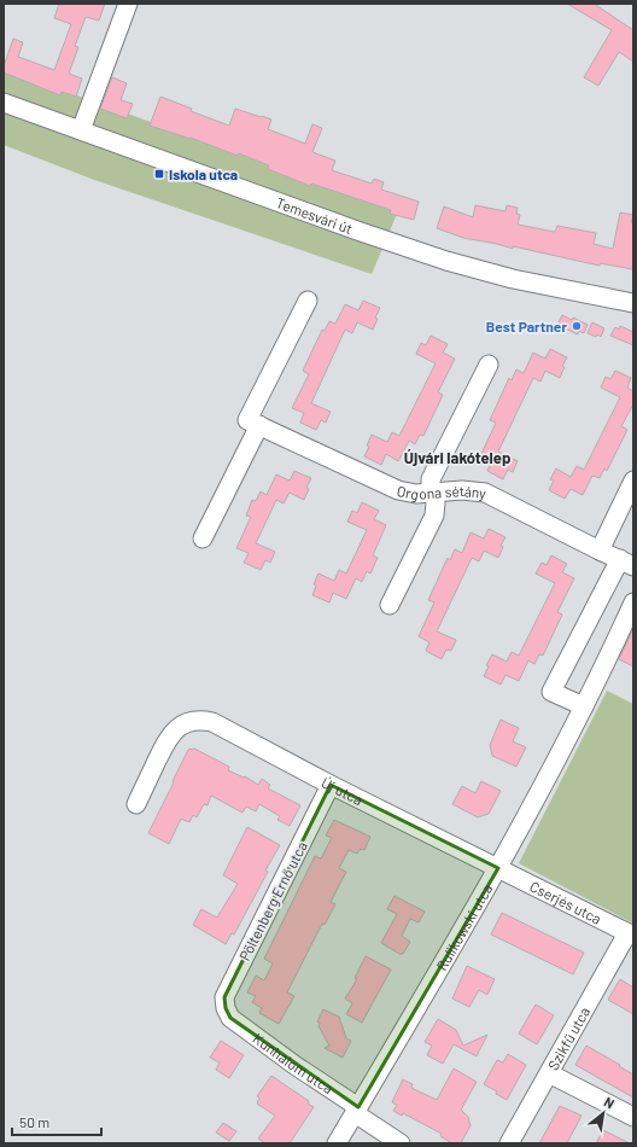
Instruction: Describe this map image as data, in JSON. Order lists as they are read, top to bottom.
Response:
{
  "streets": {
    "street": [
      "Temesvári út",
      "Orgona sétány",
      "Új utca",
      "Pöltenberg Ernő utca",
      "Cserjés utca",
      "Rulikowski utca",
      "Szikfű utca",
      "Kunhalom utca"
    ]
  },
  "crossings": [
    ["Új utca", "Pöltenberg Ernő utca"],
    ["Új utca", "Cserjés utca"],
    ["Új utca", "Rulikowski utca"],
    ["Pöltenberg Ernő utca", "Kunhalom utca"],
    ["Cserjés utca", "Rulikowski utca"],
    ["Cserjés utca", "Szikfű utca"],
    ["Rulikowski utca", "Kunhalom utca"]
  ],
  "districts": ["Újvári lakótelep"],
  "places": {
    "transit": ["Iskola utca"],
    "other": ["Best Partner"]
  },
  "scale_bar": "50 m",
  "north": "top right"
}
